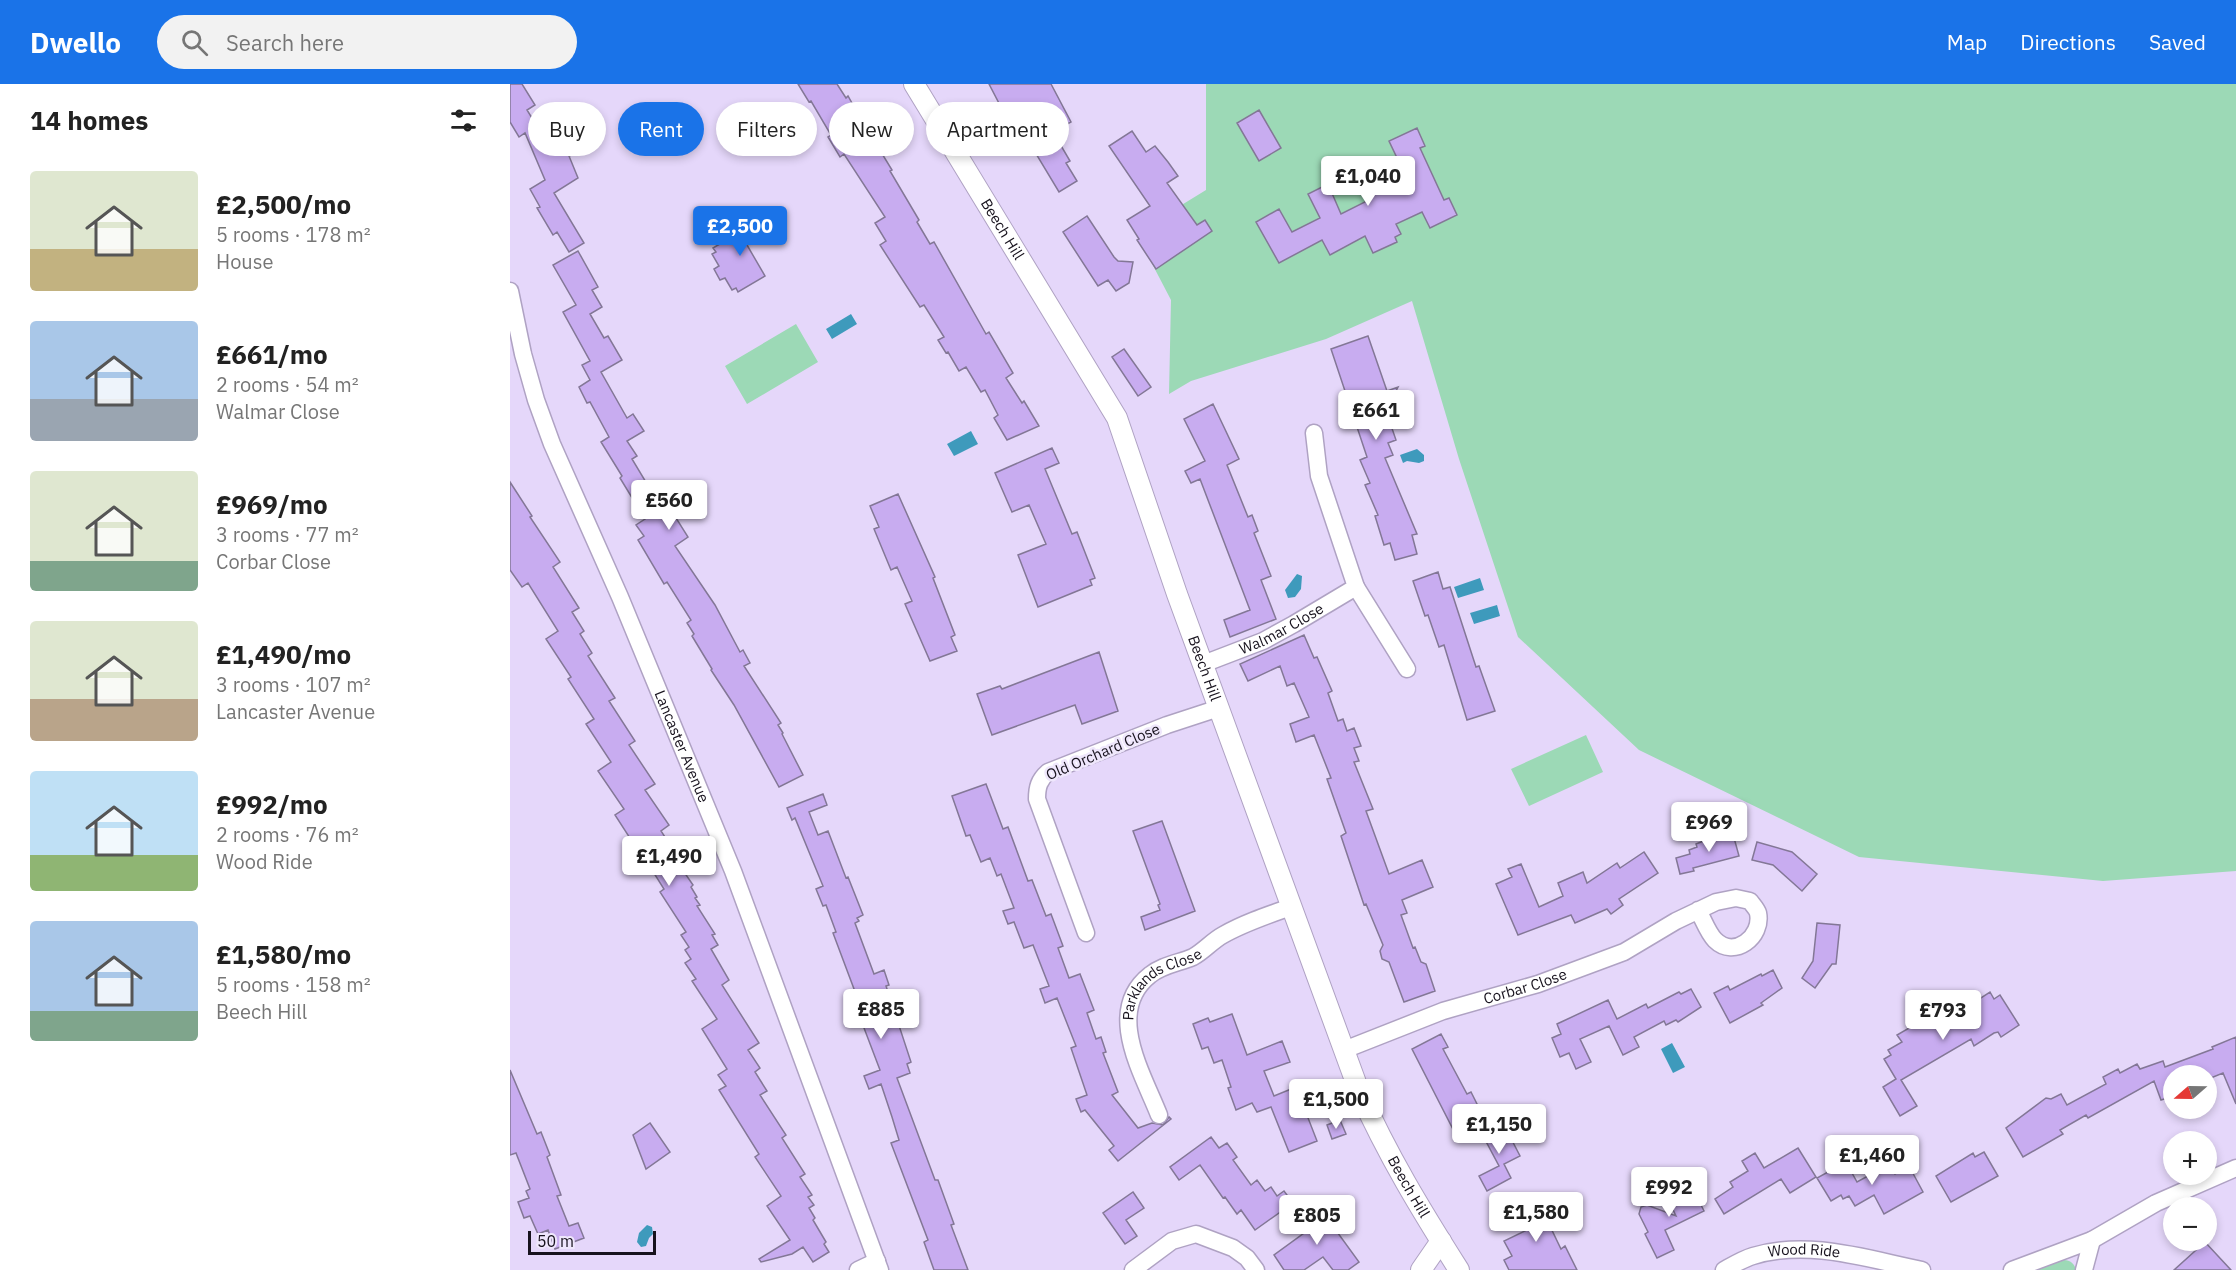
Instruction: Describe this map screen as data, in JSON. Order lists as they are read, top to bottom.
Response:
{
  "streets": {
    "street": [
      "Beech Hill",
      "Walmar Close",
      "Lancaster Avenue",
      "Old Orchard Close",
      "Corbar Close",
      "Parklands Close",
      "Wood Ride"
    ]
  },
  "crossings": [
    ["Beech Hill", "Walmar Close"],
    ["Beech Hill", "Old Orchard Close"],
    ["Beech Hill", "Corbar Close"],
    ["Beech Hill", "Parklands Close"]
  ],
  "scale_bar": "50 m",
  "north": "left",
  "page": {
    "header": "Dwello",
    "search": "Search here",
    "nav": ["Map", "Directions", "Saved"],
    "heading": "14 homes",
    "chip": [
      "Buy",
      "Rent",
      "Filters",
      "New",
      "Apartment"
    ],
    "list": [
      {
        "name": "£2,500/mo",
        "note": "5 rooms · 178 m² · House"
      },
      {
        "name": "£661/mo",
        "note": "2 rooms · 54 m² · Walmar Close"
      },
      {
        "name": "£969/mo",
        "note": "3 rooms · 77 m² · Corbar Close"
      },
      {
        "name": "£1,490/mo",
        "note": "3 rooms · 107 m² · Lancaster Avenue"
      },
      {
        "name": "£992/mo",
        "note": "2 rooms · 76 m² · Wood Ride"
      },
      {
        "name": "£1,580/mo",
        "note": "5 rooms · 158 m² · Beech Hill"
      }
    ],
    "price": [
      "£1,040",
      "£2,500",
      "£661",
      "£560",
      "£969",
      "£1,490",
      "£885",
      "£793",
      "£1,500",
      "£1,150",
      "£1,460",
      "£992",
      "£1,580",
      "£805"
    ],
    "map_buttons": ["+", "−"],
    "scale": "50 m"
  }
}
